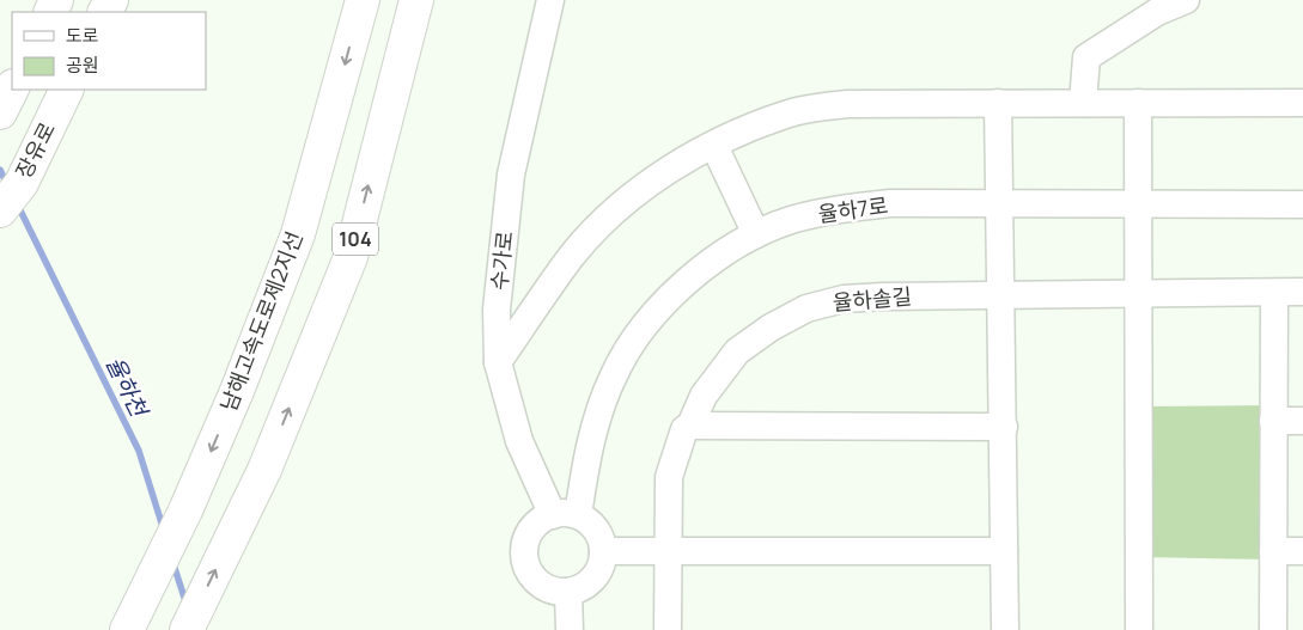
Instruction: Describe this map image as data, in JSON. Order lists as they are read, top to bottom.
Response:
{
  "streets": {
    "main road": ["장유로", "104", "남해고속도로제2지선"],
    "street": ["율하7로", "수가로", "율하솔길"]
  },
  "crossings": [
    ["율하7로", "수가로"]
  ],
  "water": ["율하천"],
  "legend": ["도로", "공원"]
}
